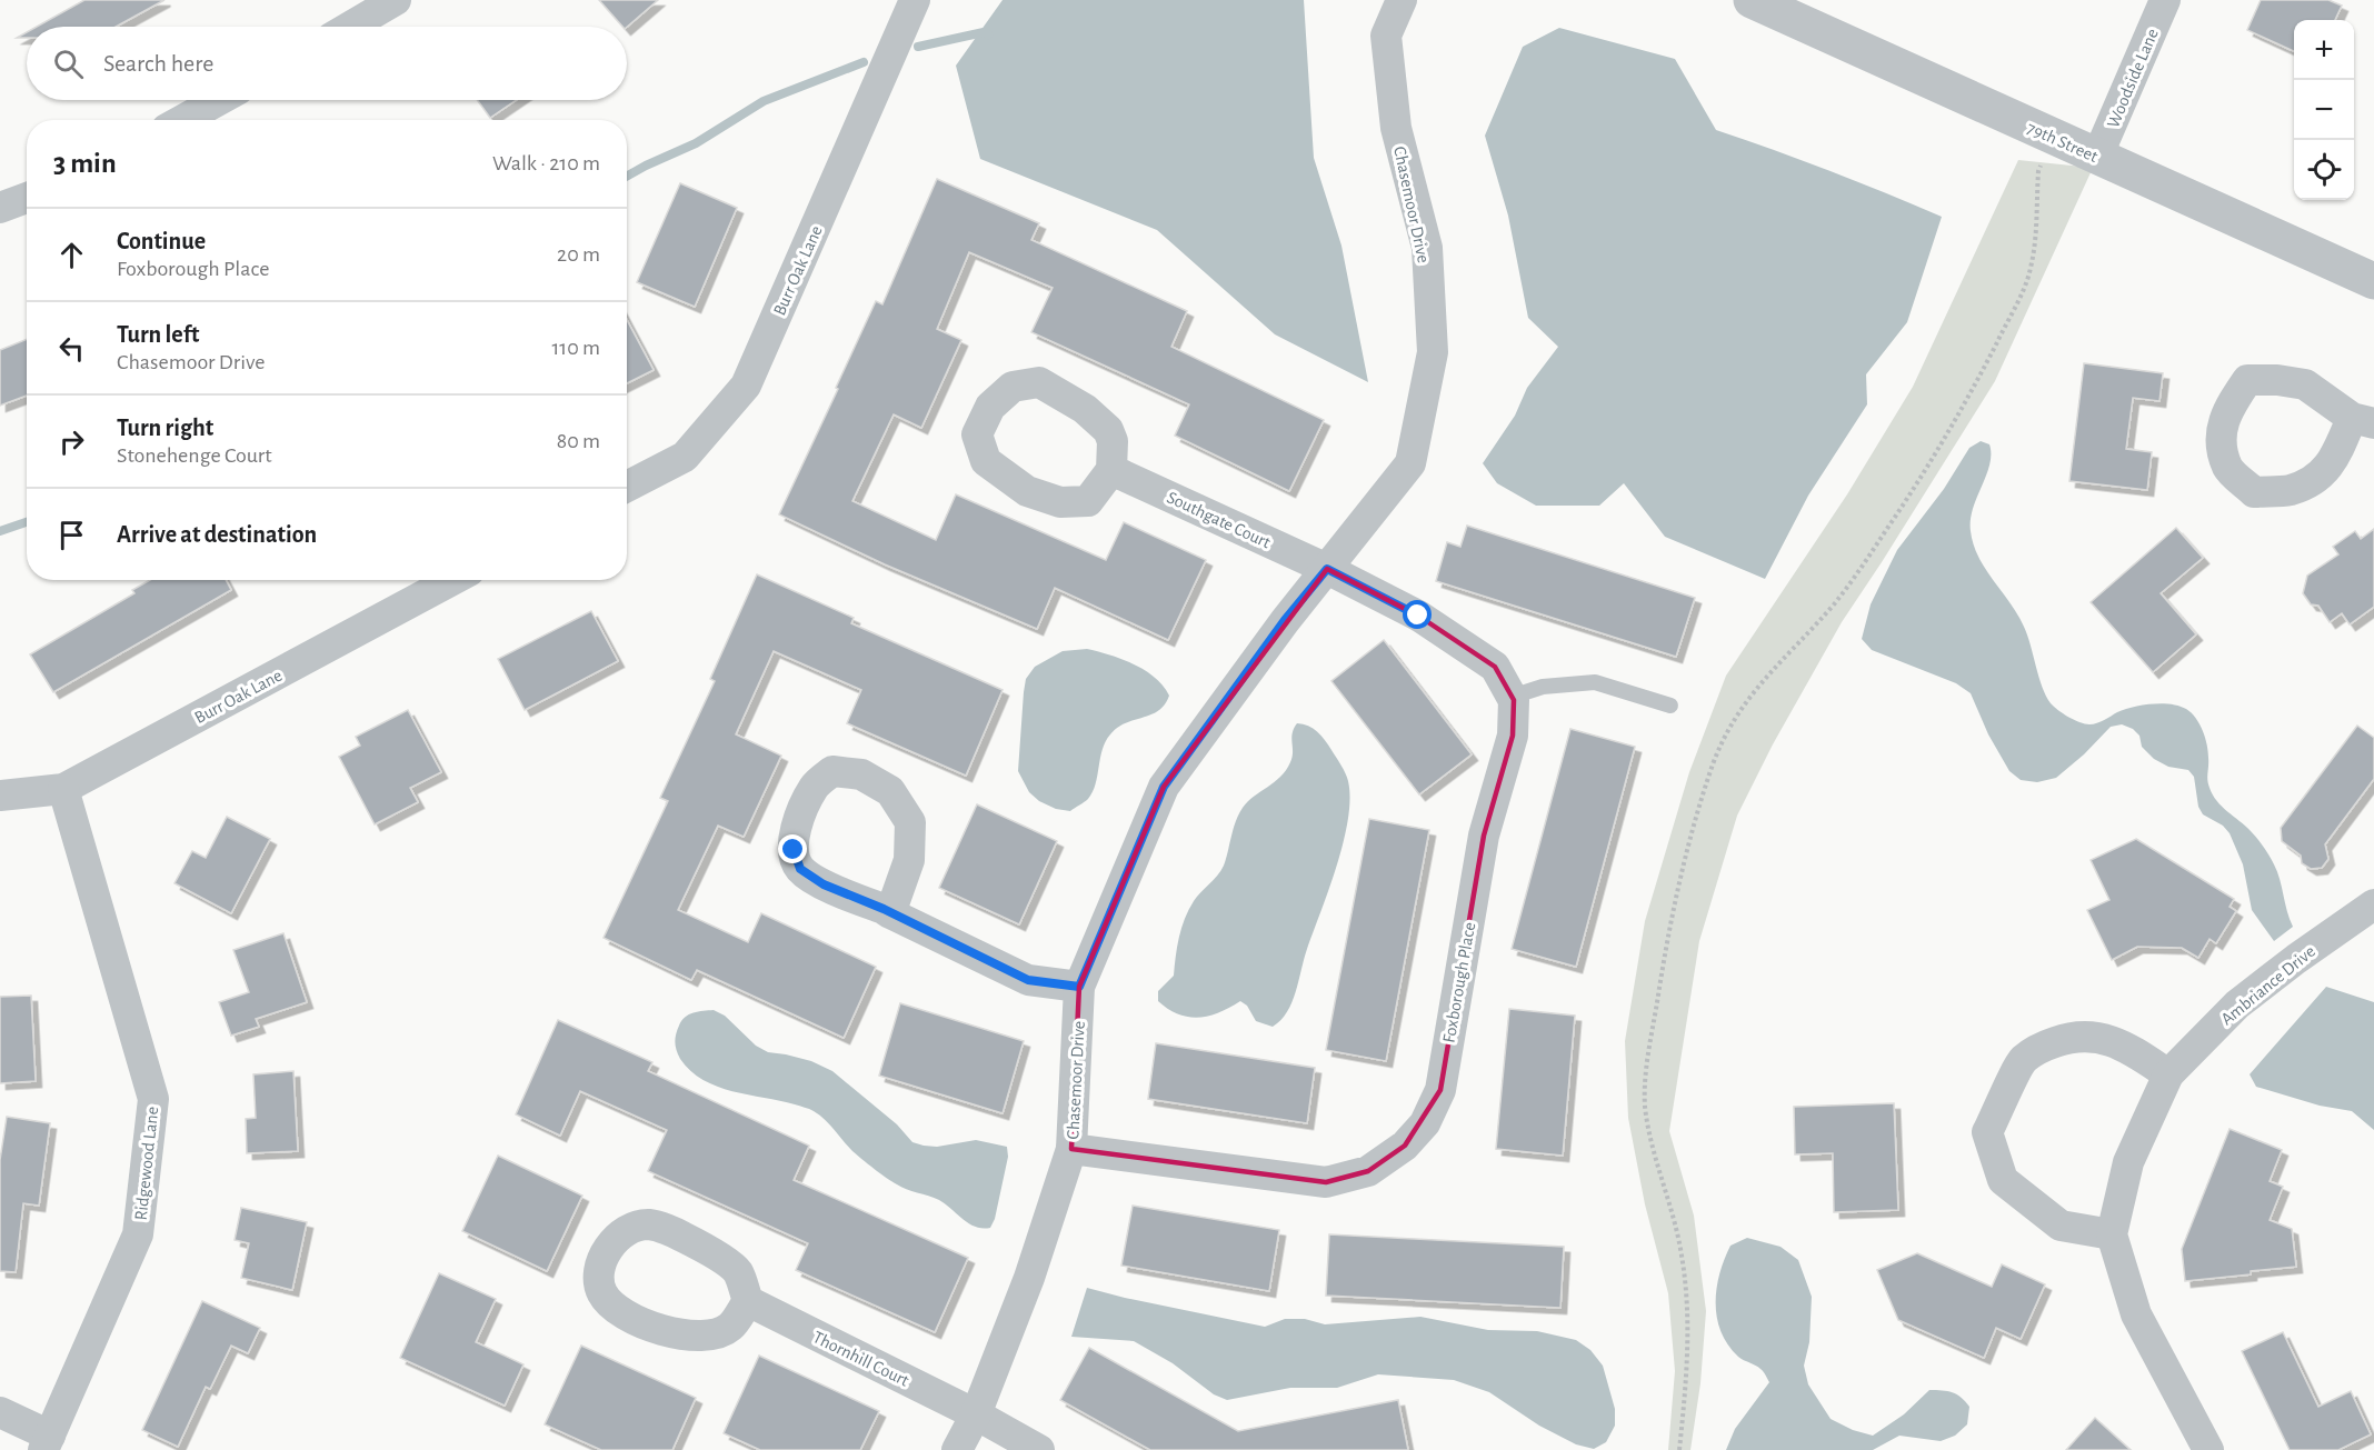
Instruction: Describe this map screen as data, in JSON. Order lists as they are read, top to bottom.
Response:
{
  "streets": {
    "street": [
      "Woodside Lane",
      "79th Street",
      "Chasemoor Drive",
      "Burr Oak Lane",
      "Southgate Court",
      "Foxborough Place",
      "Ambriance Drive",
      "Ridgewood Lane",
      "Thornhill Court"
    ]
  },
  "crossings": [
    ["Woodside Lane", "79th Street"],
    ["Chasemoor Drive", "Southgate Court"],
    ["Chasemoor Drive", "Foxborough Place"],
    ["Chasemoor Drive", "Thornhill Court"],
    ["Burr Oak Lane", "Ridgewood Lane"],
    ["Southgate Court", "Foxborough Place"]
  ],
  "page": {
    "map_buttons": ["+", "−"],
    "search": "Search here",
    "heading": ["3 min", "Walk · 210 m"],
    "list": [
      ["Continue", "Foxborough Place", "20 m"],
      ["Turn left", "Chasemoor Drive", "110 m"],
      ["Turn right", "Stonehenge Court", "80 m"],
      "Arrive at destination"
    ]
  }
}
